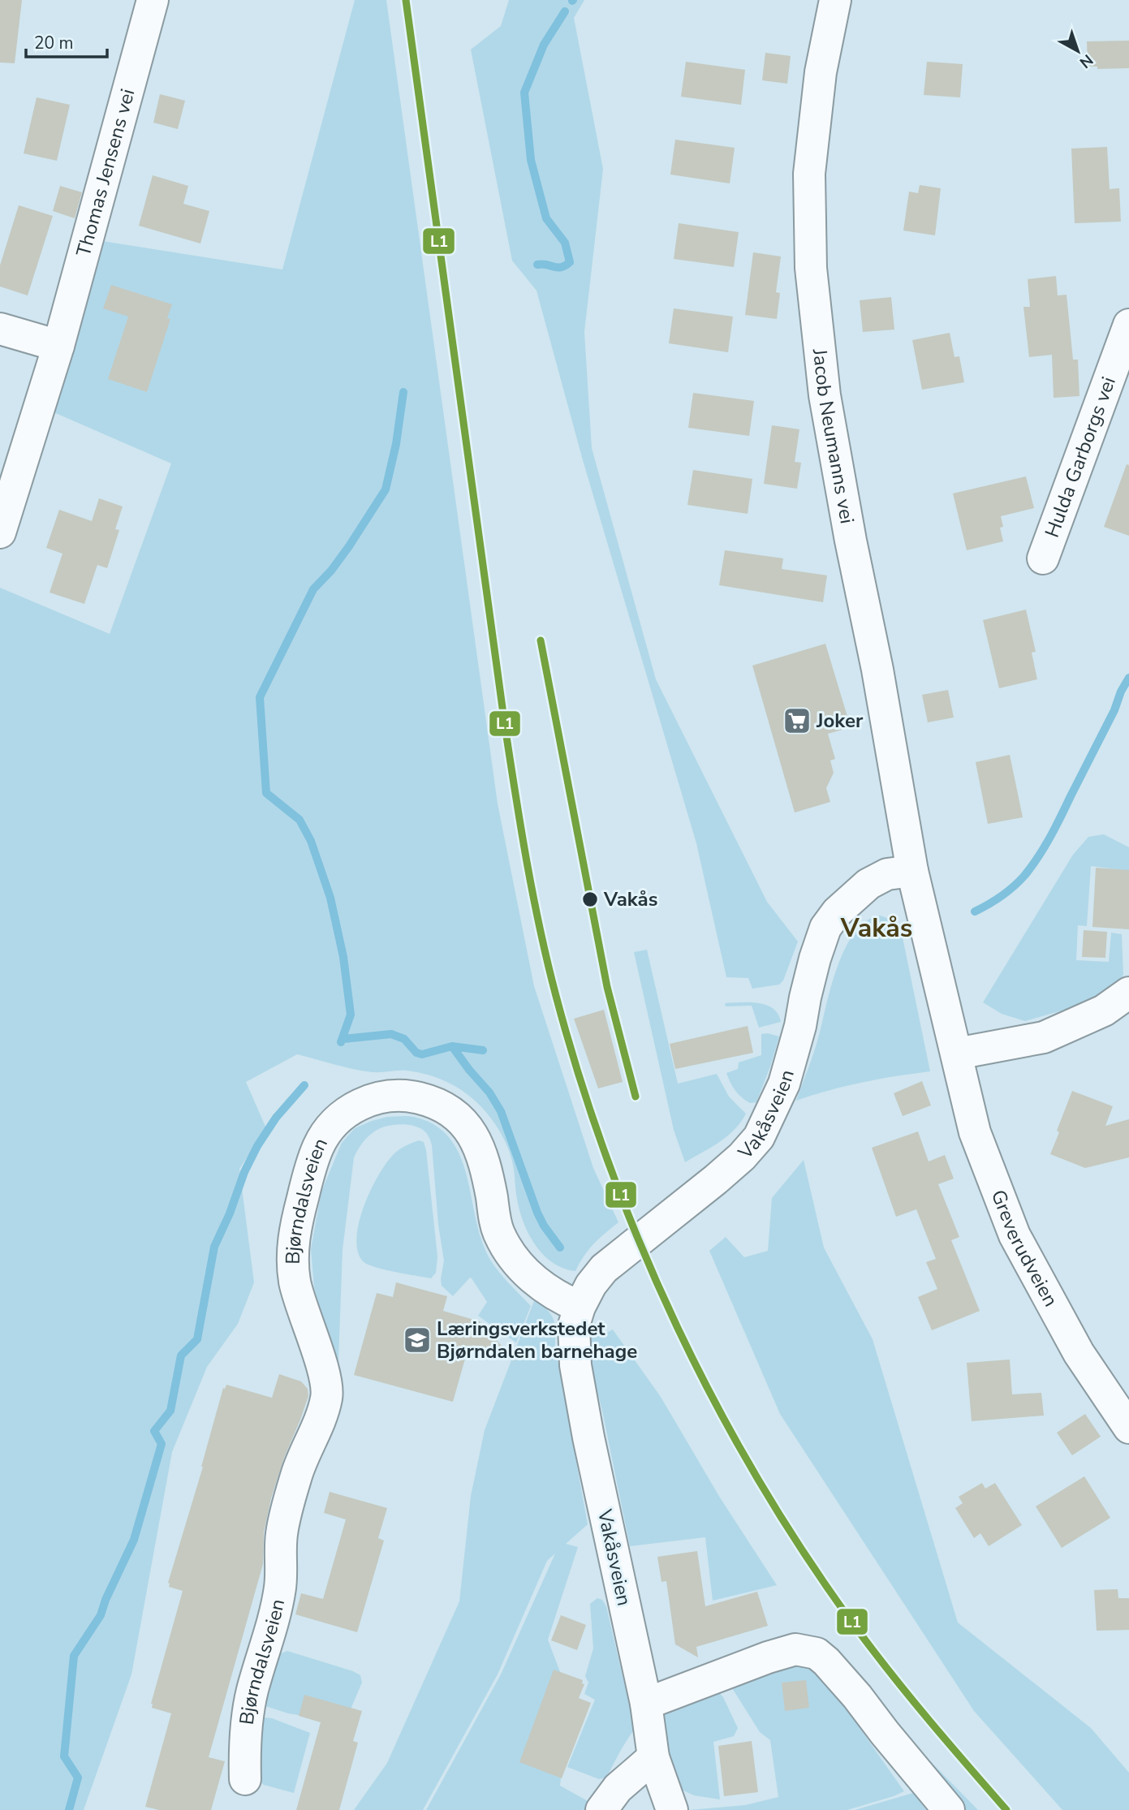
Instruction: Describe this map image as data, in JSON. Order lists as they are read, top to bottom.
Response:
{
  "streets": {
    "street": [
      "Thomas Jensens vei",
      "Jacob Neumanns vei",
      "Hulda Garborgs vei",
      "Vakåsveien",
      "Bjørndalsveien",
      "Greverudveien"
    ]
  },
  "crossings": [
    ["Jacob Neumanns vei", "Vakåsveien"],
    ["Vakåsveien", "Bjørndalsveien"]
  ],
  "districts": ["Vakås"],
  "places": {
    "supermarket": ["Joker"],
    "other": ["Vakås"],
    "school or university": ["Læringsverkstedet Bjørndalen barnehage"]
  },
  "lines": ["transit line L1"],
  "scale_bar": "20 m",
  "north": "bottom right"
}
